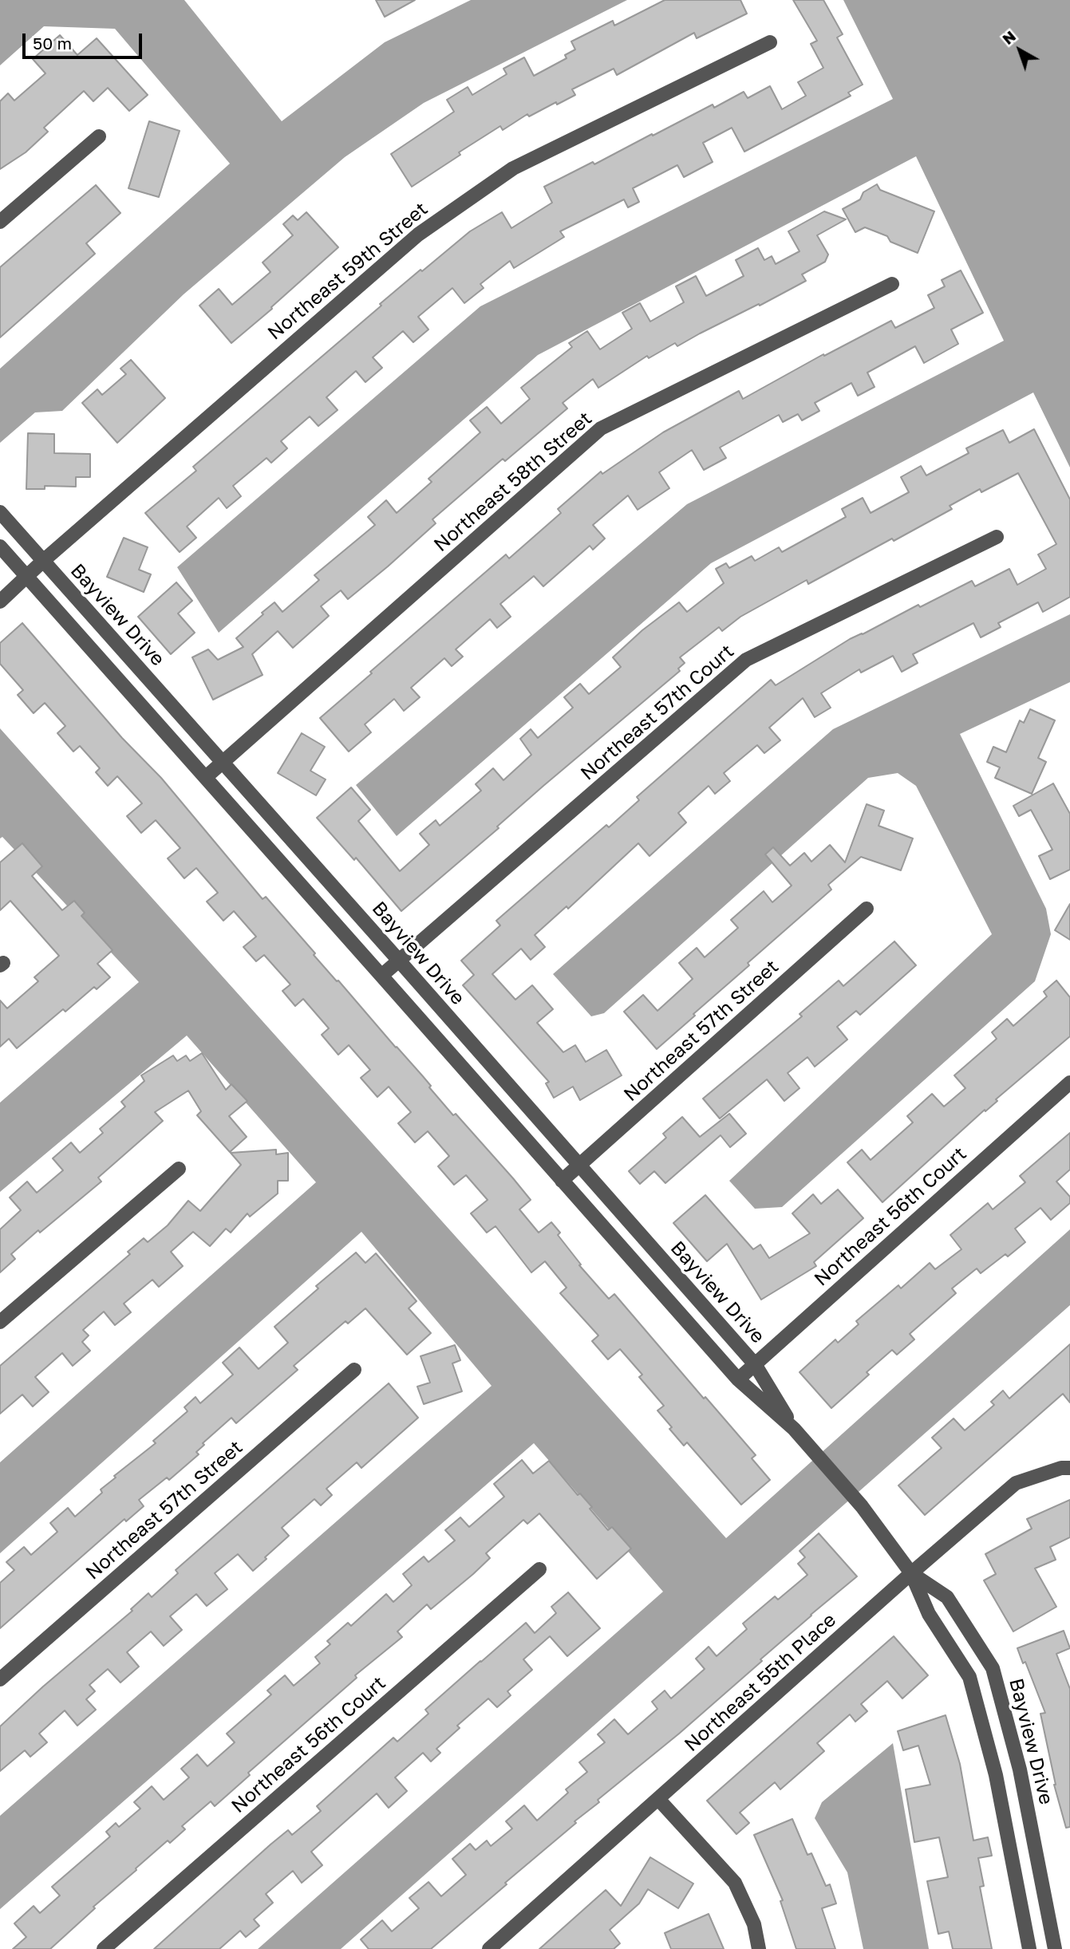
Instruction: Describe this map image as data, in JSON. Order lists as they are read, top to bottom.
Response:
{
  "streets": {
    "street": [
      "Northeast 59th Street",
      "Northeast 58th Street",
      "Bayview Drive",
      "Northeast 57th Court",
      "Northeast 57th Street",
      "Northeast 56th Court",
      "Northeast 55th Place"
    ]
  },
  "crossings": [
    ["Northeast 59th Street", "Bayview Drive"],
    ["Northeast 58th Street", "Bayview Drive"],
    ["Bayview Drive", "Northeast 57th Court"],
    ["Bayview Drive", "Northeast 57th Street"],
    ["Bayview Drive", "Northeast 56th Court"],
    ["Bayview Drive", "Northeast 55th Place"]
  ],
  "scale_bar": "50 m",
  "north": "top left"
}
